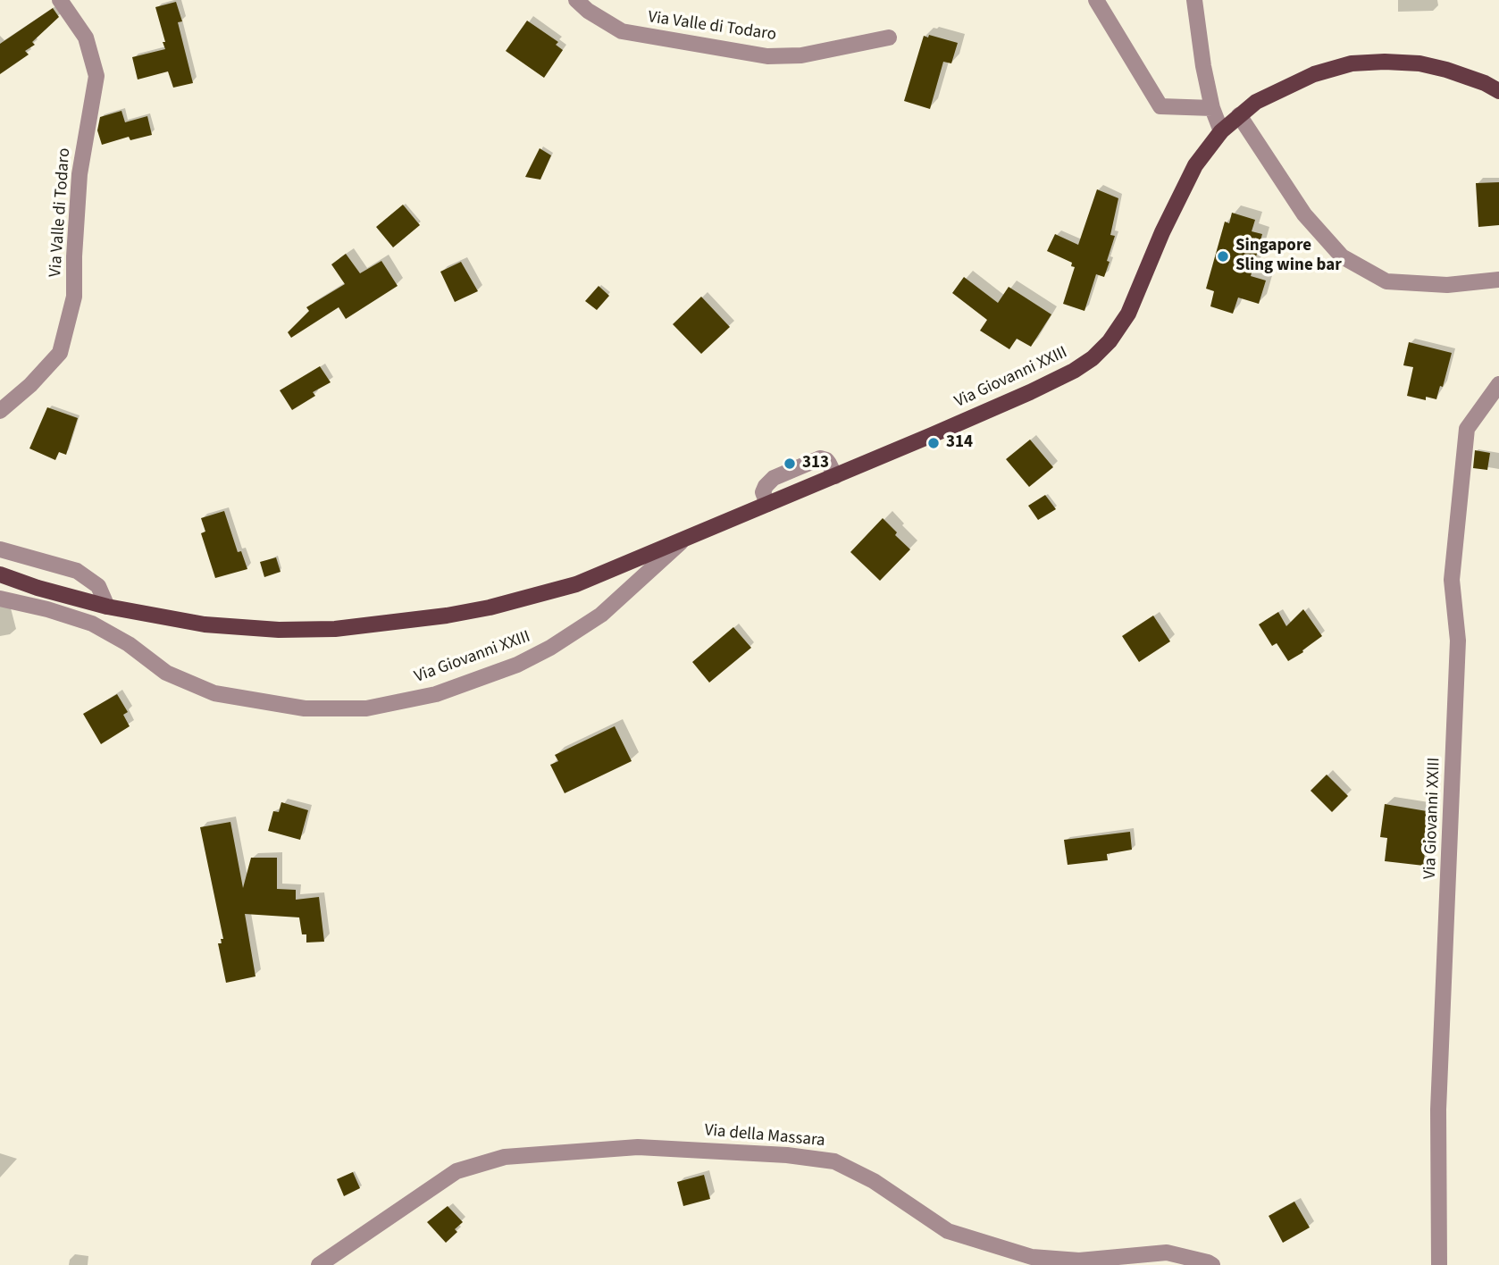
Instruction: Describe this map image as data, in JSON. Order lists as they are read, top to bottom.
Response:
{
  "streets": {
    "main road": ["Via Giovanni XXIII"],
    "street": ["Via Valle di Todaro", "Via della Massara"]
  },
  "places": ["Singapore Sling wine bar", "314", "313"]
}
